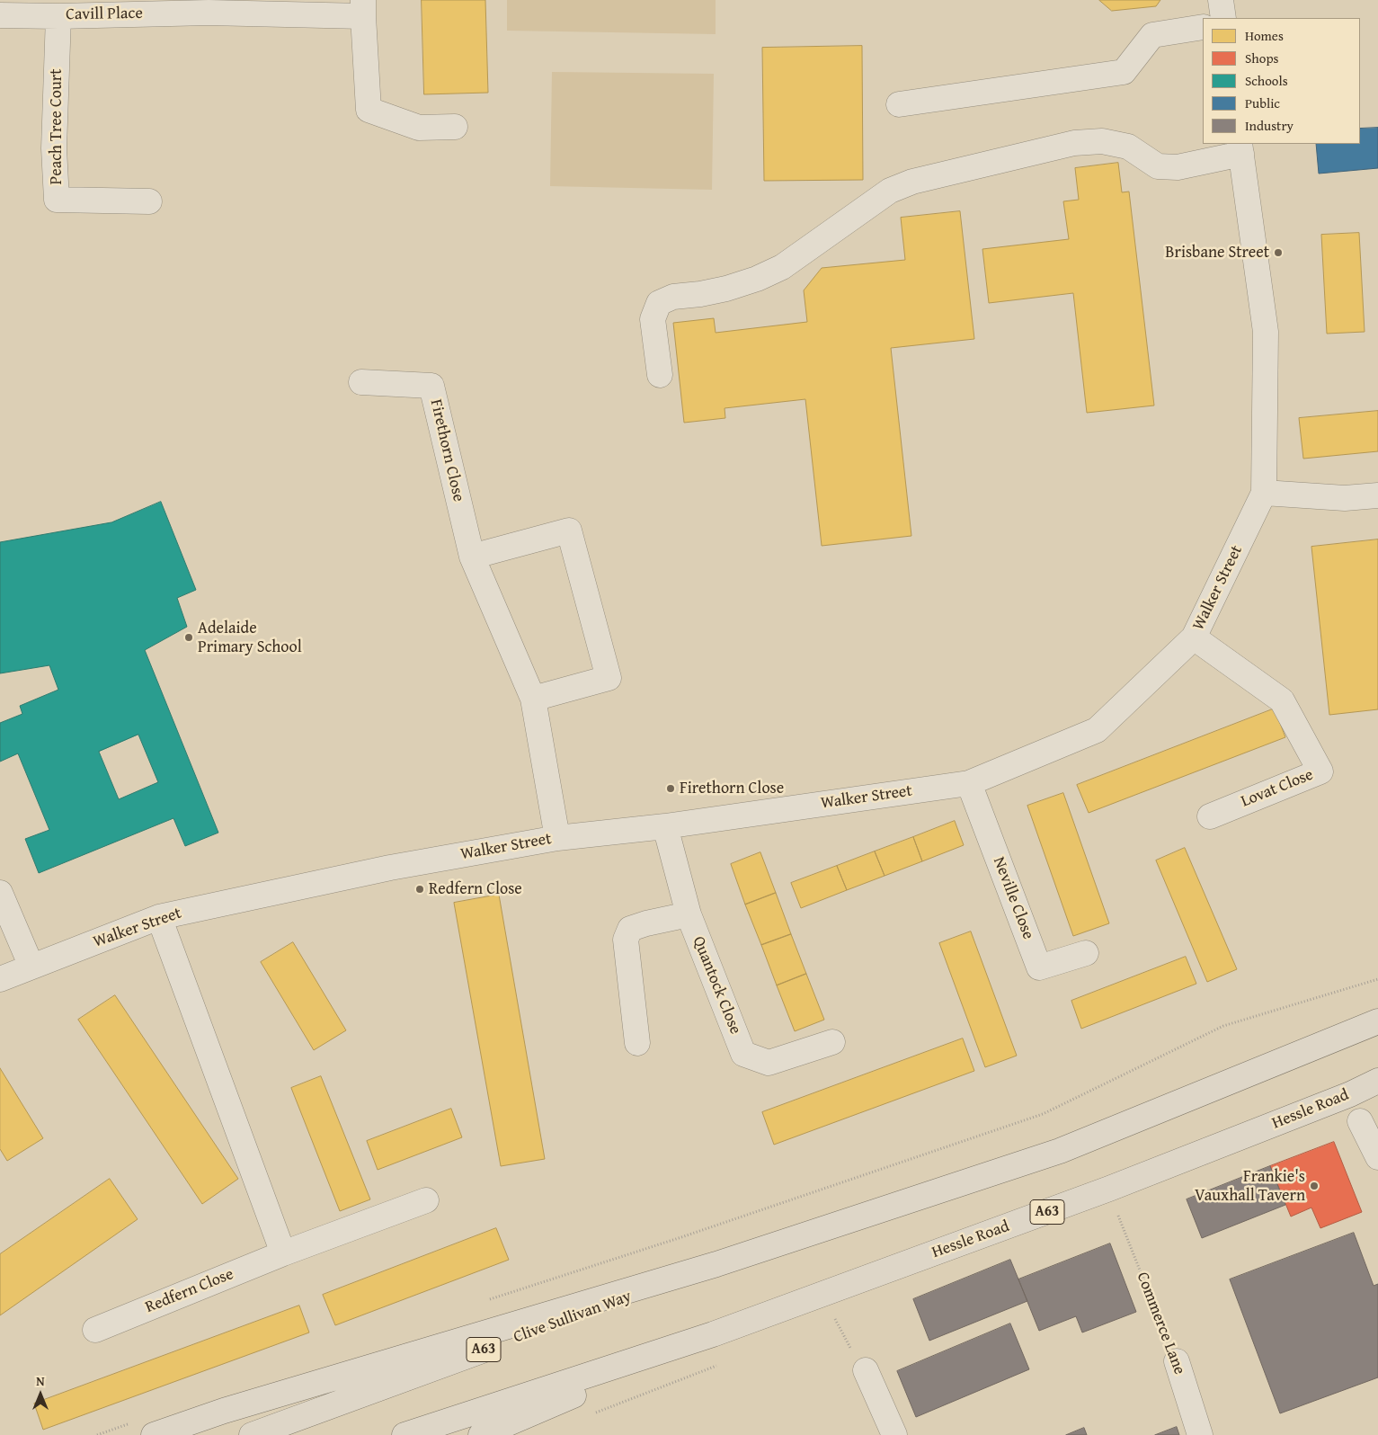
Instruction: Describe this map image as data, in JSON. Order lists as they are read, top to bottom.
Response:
{
  "streets": {
    "highway": ["Hessle Road", "A63", "Clive Sullivan Way"],
    "street": [
      "Cavill Place",
      "Peach Tree Court",
      "Firethorn Close",
      "Walker Street",
      "Lovat Close",
      "Neville Close",
      "Quantock Close",
      "Redfern Close",
      "Commerce Lane"
    ]
  },
  "crossings": [
    ["Cavill Place", "Peach Tree Court"],
    ["Firethorn Close", "Walker Street"],
    ["Walker Street", "Lovat Close"],
    ["Walker Street", "Neville Close"],
    ["Walker Street", "Quantock Close"],
    ["Hessle Road", "A63"],
    ["A63", "Clive Sullivan Way"]
  ],
  "places": [
    "Brisbane Street",
    "Adelaide Primary School",
    "Firethorn Close",
    "Redfern Close",
    "Frankie's Vauxhall Tavern"
  ],
  "legend": [
    "Homes",
    "Shops",
    "Schools",
    "Public",
    "Industry"
  ],
  "north": "top"
}
